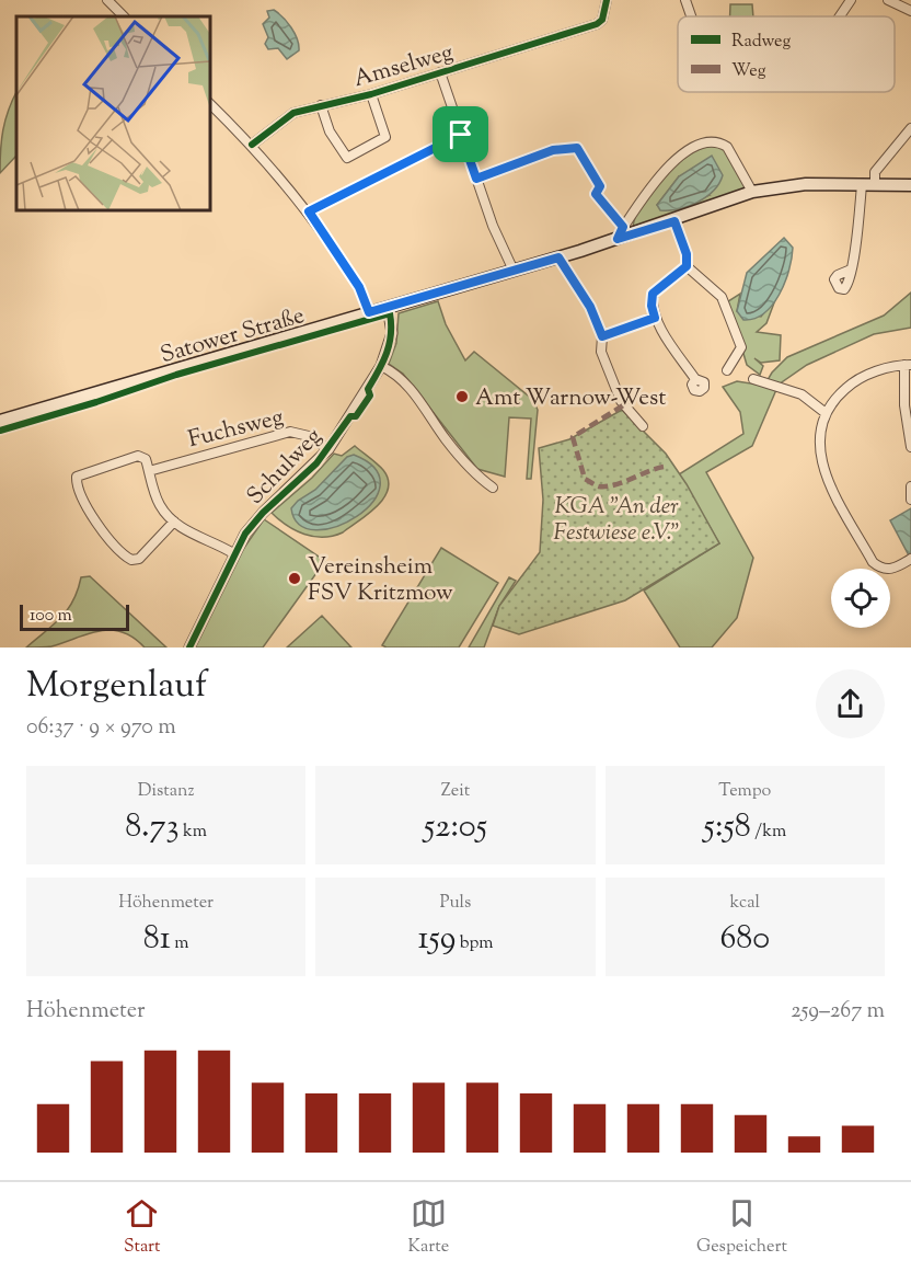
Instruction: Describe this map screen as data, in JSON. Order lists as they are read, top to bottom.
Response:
{
  "streets": {
    "main road": ["Satower Straße"],
    "street": ["Amselweg", "Fuchsweg", "Schulweg"]
  },
  "crossings": [
    ["Satower Straße", "Schulweg"],
    ["Fuchsweg", "Schulweg"]
  ],
  "parks": ["KGA \"An der Festwiese e.V.\""],
  "places": ["Amt Warnow-West", "Vereinsheim FSV Kritzmow"],
  "legend": ["Radweg", "Weg"],
  "scale_bar": "100 m",
  "page": {
    "scale": "100 m",
    "heading": ["Morgenlauf", "06:37 · 9 × 970 m"],
    "stats": [
      ["Distanz", "8.73 km"],
      ["Zeit", "52:05"],
      ["Tempo", "5:58 /km"],
      ["Höhenmeter", "81 m"],
      ["Puls", "159 bpm"],
      ["kcal", "680"]
    ],
    "chart": ["Höhenmeter", "259–267 m"],
    "tabs": ["Start", "Karte", "Gespeichert"]
  }
}
